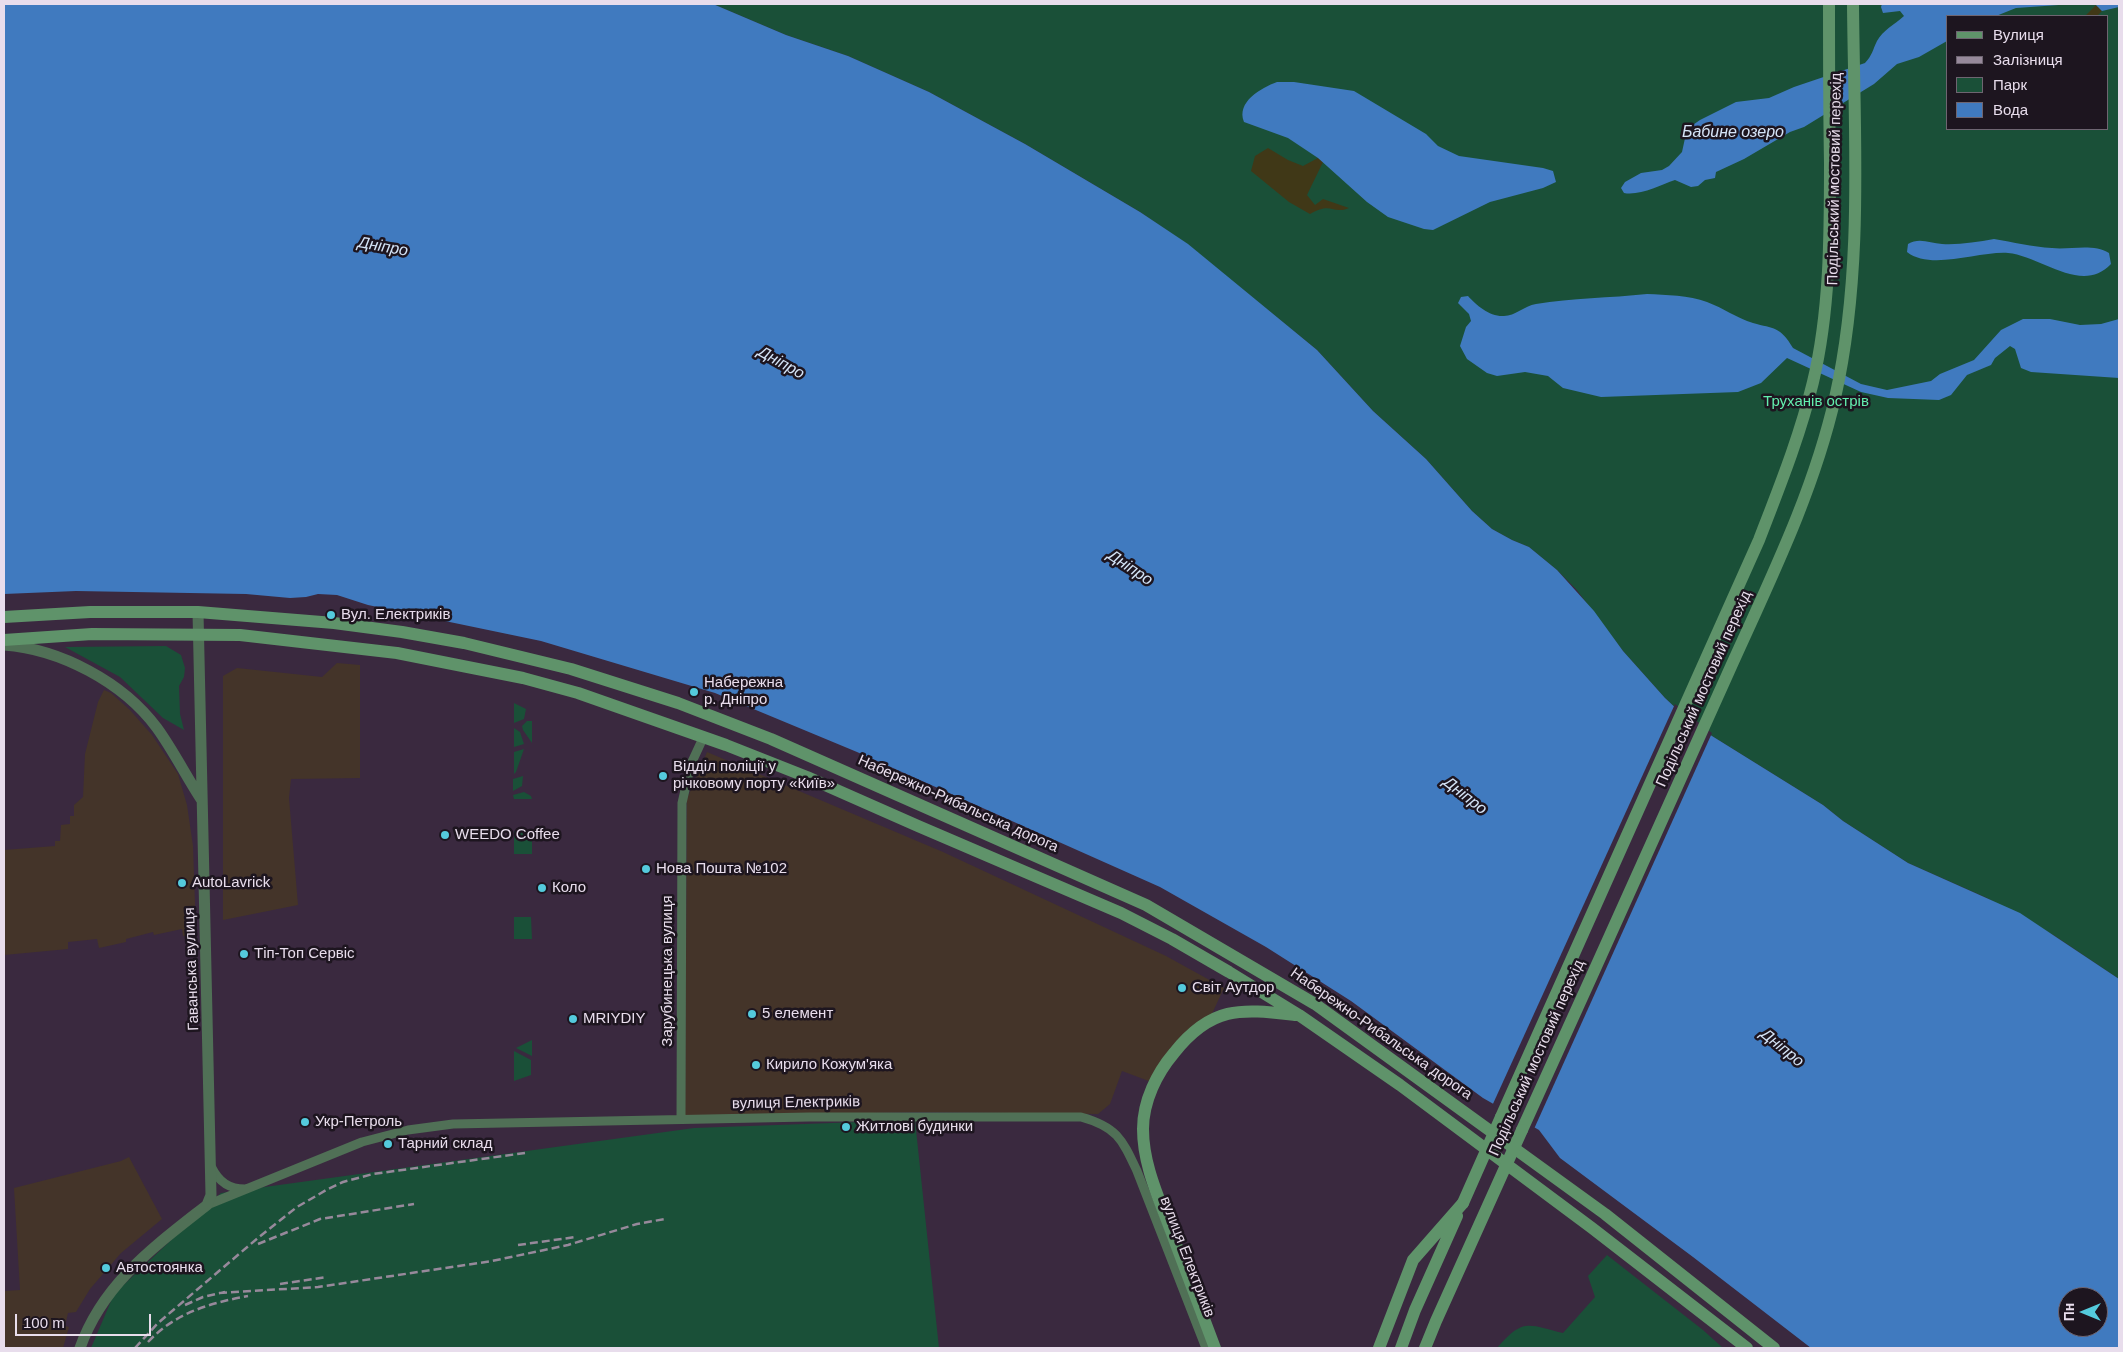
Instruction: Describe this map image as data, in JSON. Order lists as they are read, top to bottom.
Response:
{
  "streets": {
    "main road": ["Подільський мостовий перехід", "Набережно-Рибальська дорога"],
    "street": ["Гаванська вулиця", "Зарубинецька вулиця", "вулиця Електриків"]
  },
  "crossings": [
    ["Набережно-Рибальська дорога", "Гаванська вулиця"],
    ["Набережно-Рибальська дорога", "Зарубинецька вулиця"],
    ["Гаванська вулиця", "вулиця Електриків"],
    ["Зарубинецька вулиця", "вулиця Електриків"]
  ],
  "water": ["Бабине озеро", "Дніпро"],
  "parks": ["Труханів острів"],
  "places": [
    "Вул. Електриків",
    "Набережна р. Дніпро",
    "Відділ поліції у річковому порту «Київ»",
    "WEEDO Coffee",
    "Нова Пошта №102",
    "AutoLavrick",
    "Коло",
    "Тіп-Топ Сервіс",
    "Світ Аутдор",
    "5 елемент",
    "MRIYDIY",
    "Кирило Кожум'яка",
    "Укр-Петроль",
    "Житлові будинки",
    "Тарний склад",
    "Автостоянка"
  ],
  "legend": [
    "Вулиця",
    "Залізниця",
    "Парк",
    "Вода"
  ],
  "scale_bar": "100 m",
  "north": "left"
}
